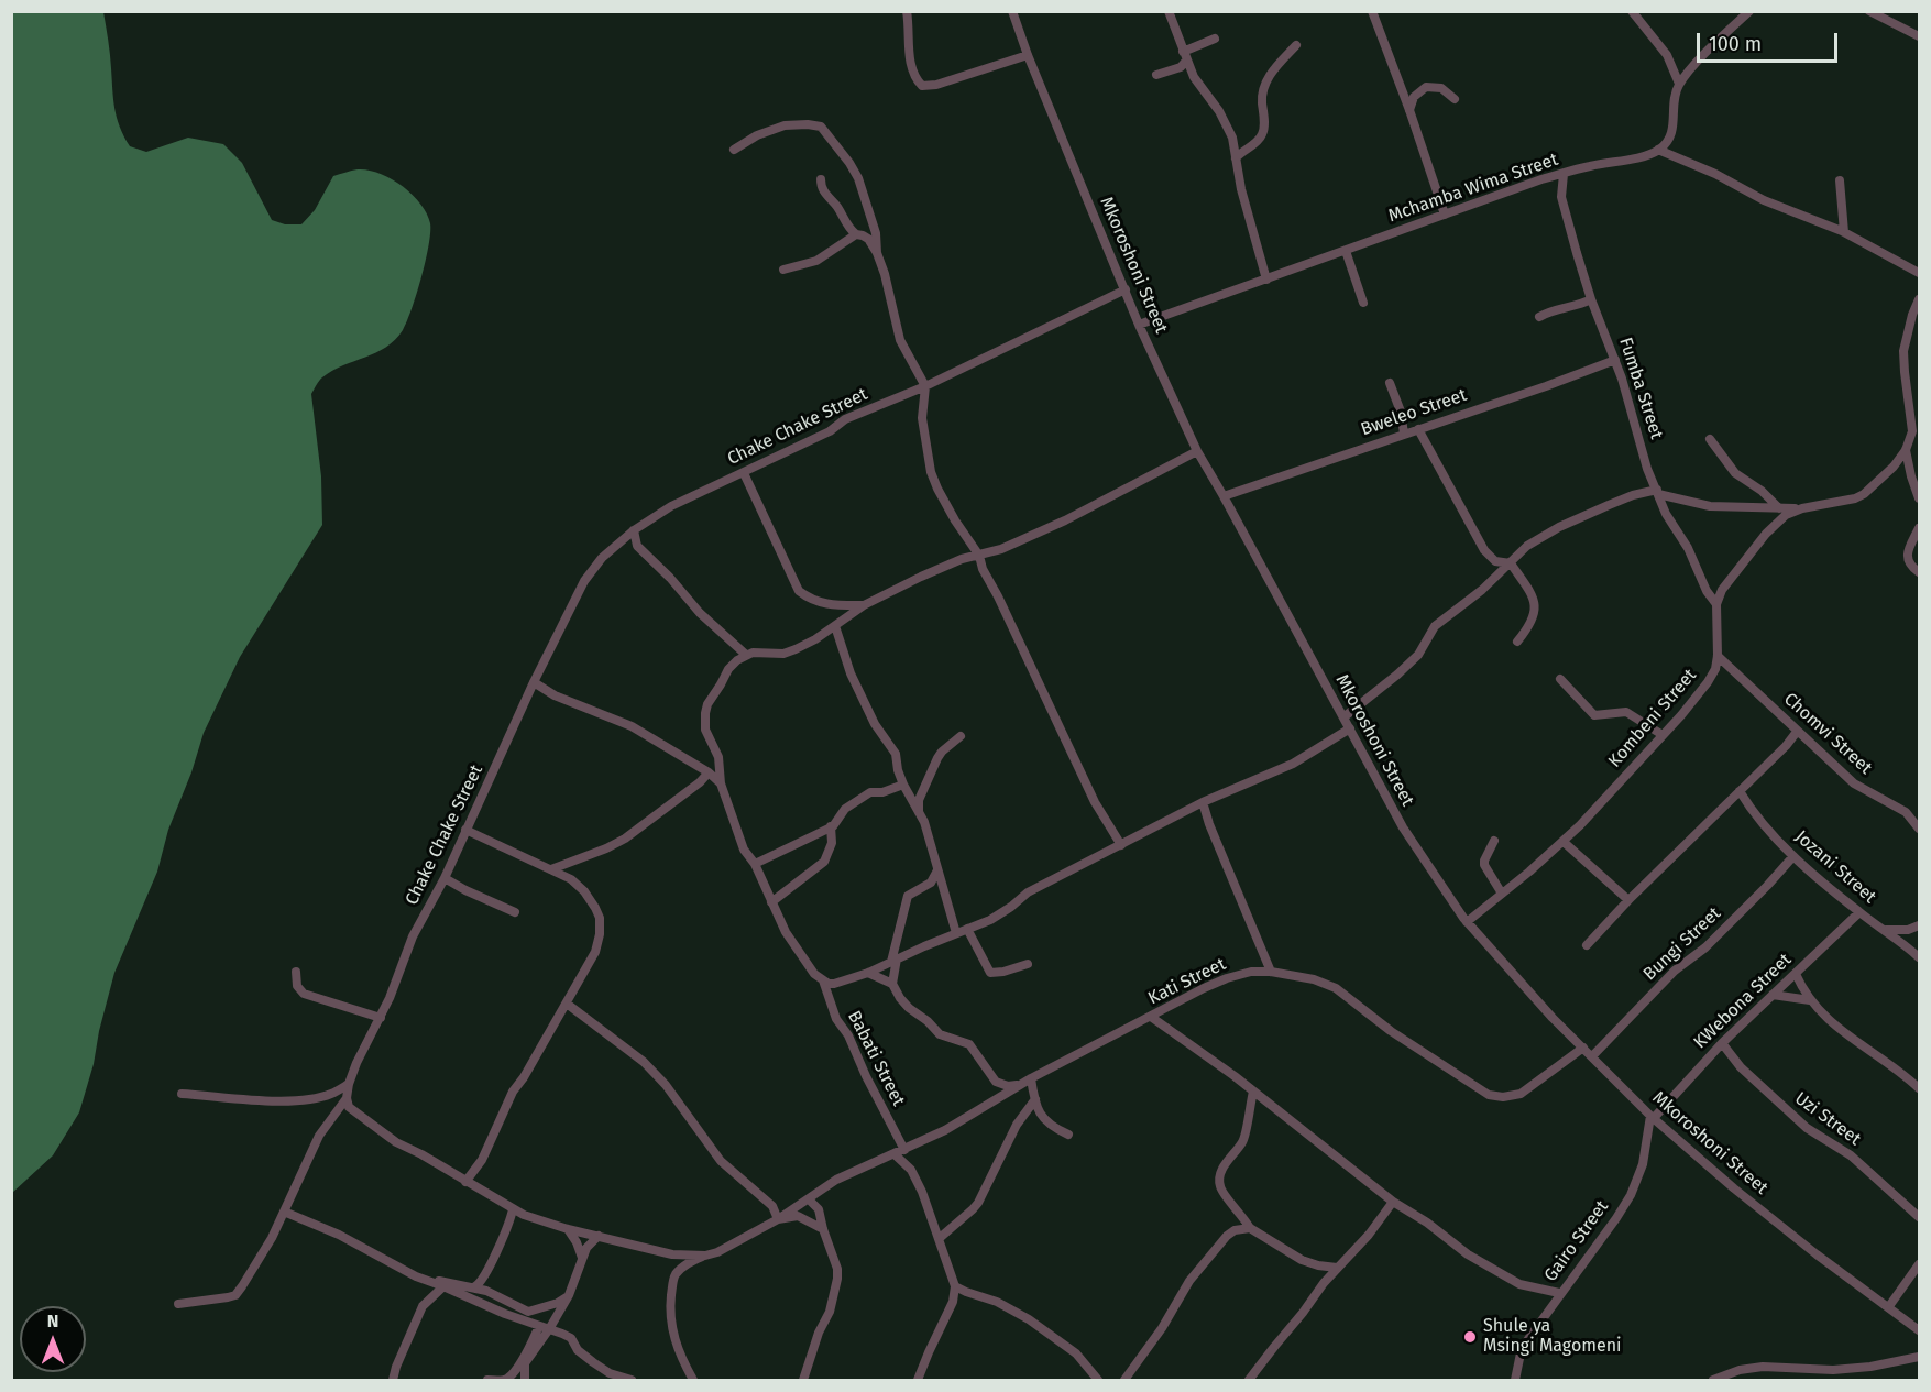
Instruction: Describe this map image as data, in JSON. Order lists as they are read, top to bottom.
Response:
{
  "streets": {
    "street": [
      "Mchamba Wima Street",
      "Mkoroshoni Street",
      "Fumba Street",
      "Bweleo Street",
      "Chake Chake Street",
      "Kombeni Street",
      "Chomvi Street",
      "Jozani Street",
      "Bungi Street",
      "Kati Street",
      "KWebona Street",
      "Babati Street",
      "Uzi Street",
      "Gairo Street"
    ]
  },
  "crossings": [
    ["Mchamba Wima Street", "Mkoroshoni Street"],
    ["Mchamba Wima Street", "Fumba Street"],
    ["Mkoroshoni Street", "Bweleo Street"],
    ["Mkoroshoni Street", "Chake Chake Street"],
    ["Mkoroshoni Street", "Kombeni Street"],
    ["Mkoroshoni Street", "Bungi Street"],
    ["Mkoroshoni Street", "Kati Street"],
    ["Mkoroshoni Street", "KWebona Street"],
    ["Mkoroshoni Street", "Gairo Street"],
    ["Fumba Street", "Bweleo Street"],
    ["Fumba Street", "Kombeni Street"],
    ["Kombeni Street", "Chomvi Street"],
    ["Jozani Street", "Bungi Street"],
    ["Jozani Street", "KWebona Street"],
    ["Kati Street", "Babati Street"],
    ["KWebona Street", "Uzi Street"],
    ["KWebona Street", "Gairo Street"]
  ],
  "places": ["Shule ya Msingi Magomeni"],
  "scale_bar": "100 m",
  "north": "top"
}
